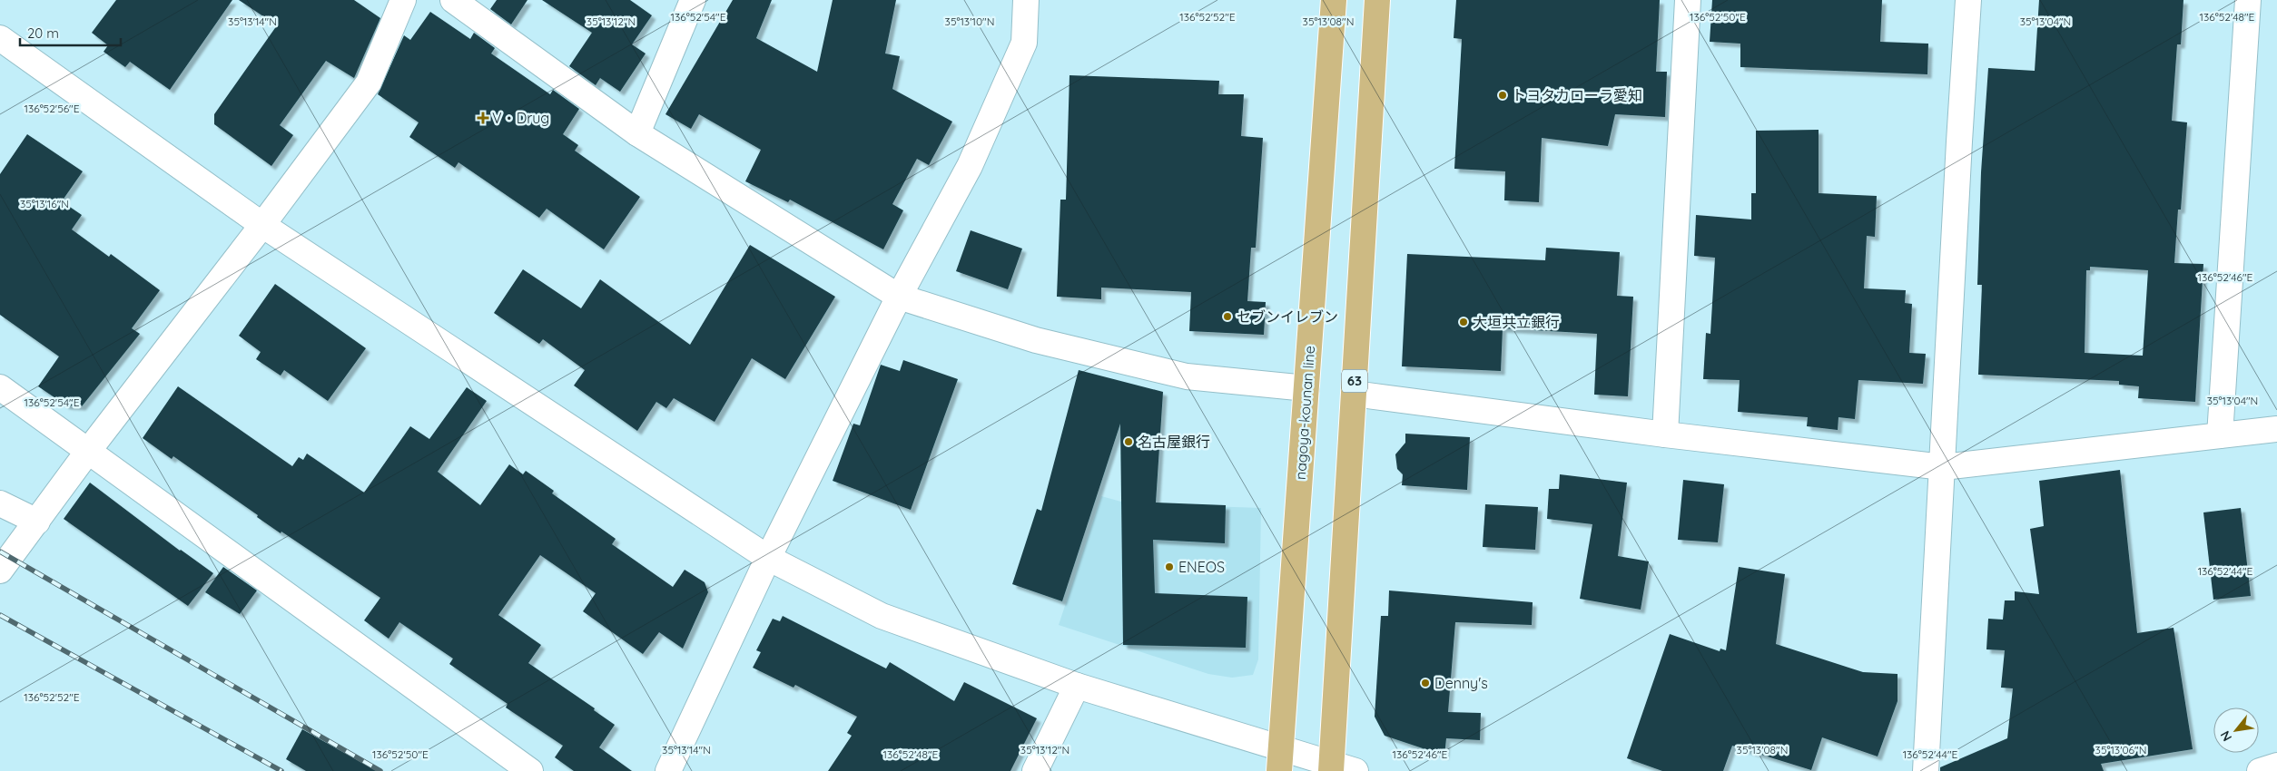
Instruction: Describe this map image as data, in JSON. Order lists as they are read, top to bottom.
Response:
{
  "streets": {
    "main road": ["63", "nagoya-kounan line"]
  },
  "places": {
    "other": [
      "トヨタカローラ愛知",
      "セブンイレブン",
      "大垣共立銀行",
      "名古屋銀行",
      "ENEOS",
      "Denny's"
    ],
    "health": ["V・Drug"]
  },
  "scale_bar": "20 m",
  "north": "bottom left",
  "coordinates": [
    "136°52'54\"E",
    "136°52'52\"E",
    "136°52'50\"E",
    "136°52'48\"E",
    "35°13'14\"N",
    "35°13'12\"N",
    "35°13'10\"N",
    "35°13'08\"N",
    "35°13'04\"N",
    "136°52'56\"E",
    "35°13'16\"N",
    "136°52'46\"E",
    "136°52'44\"E",
    "35°13'06\"N"
  ]
}
